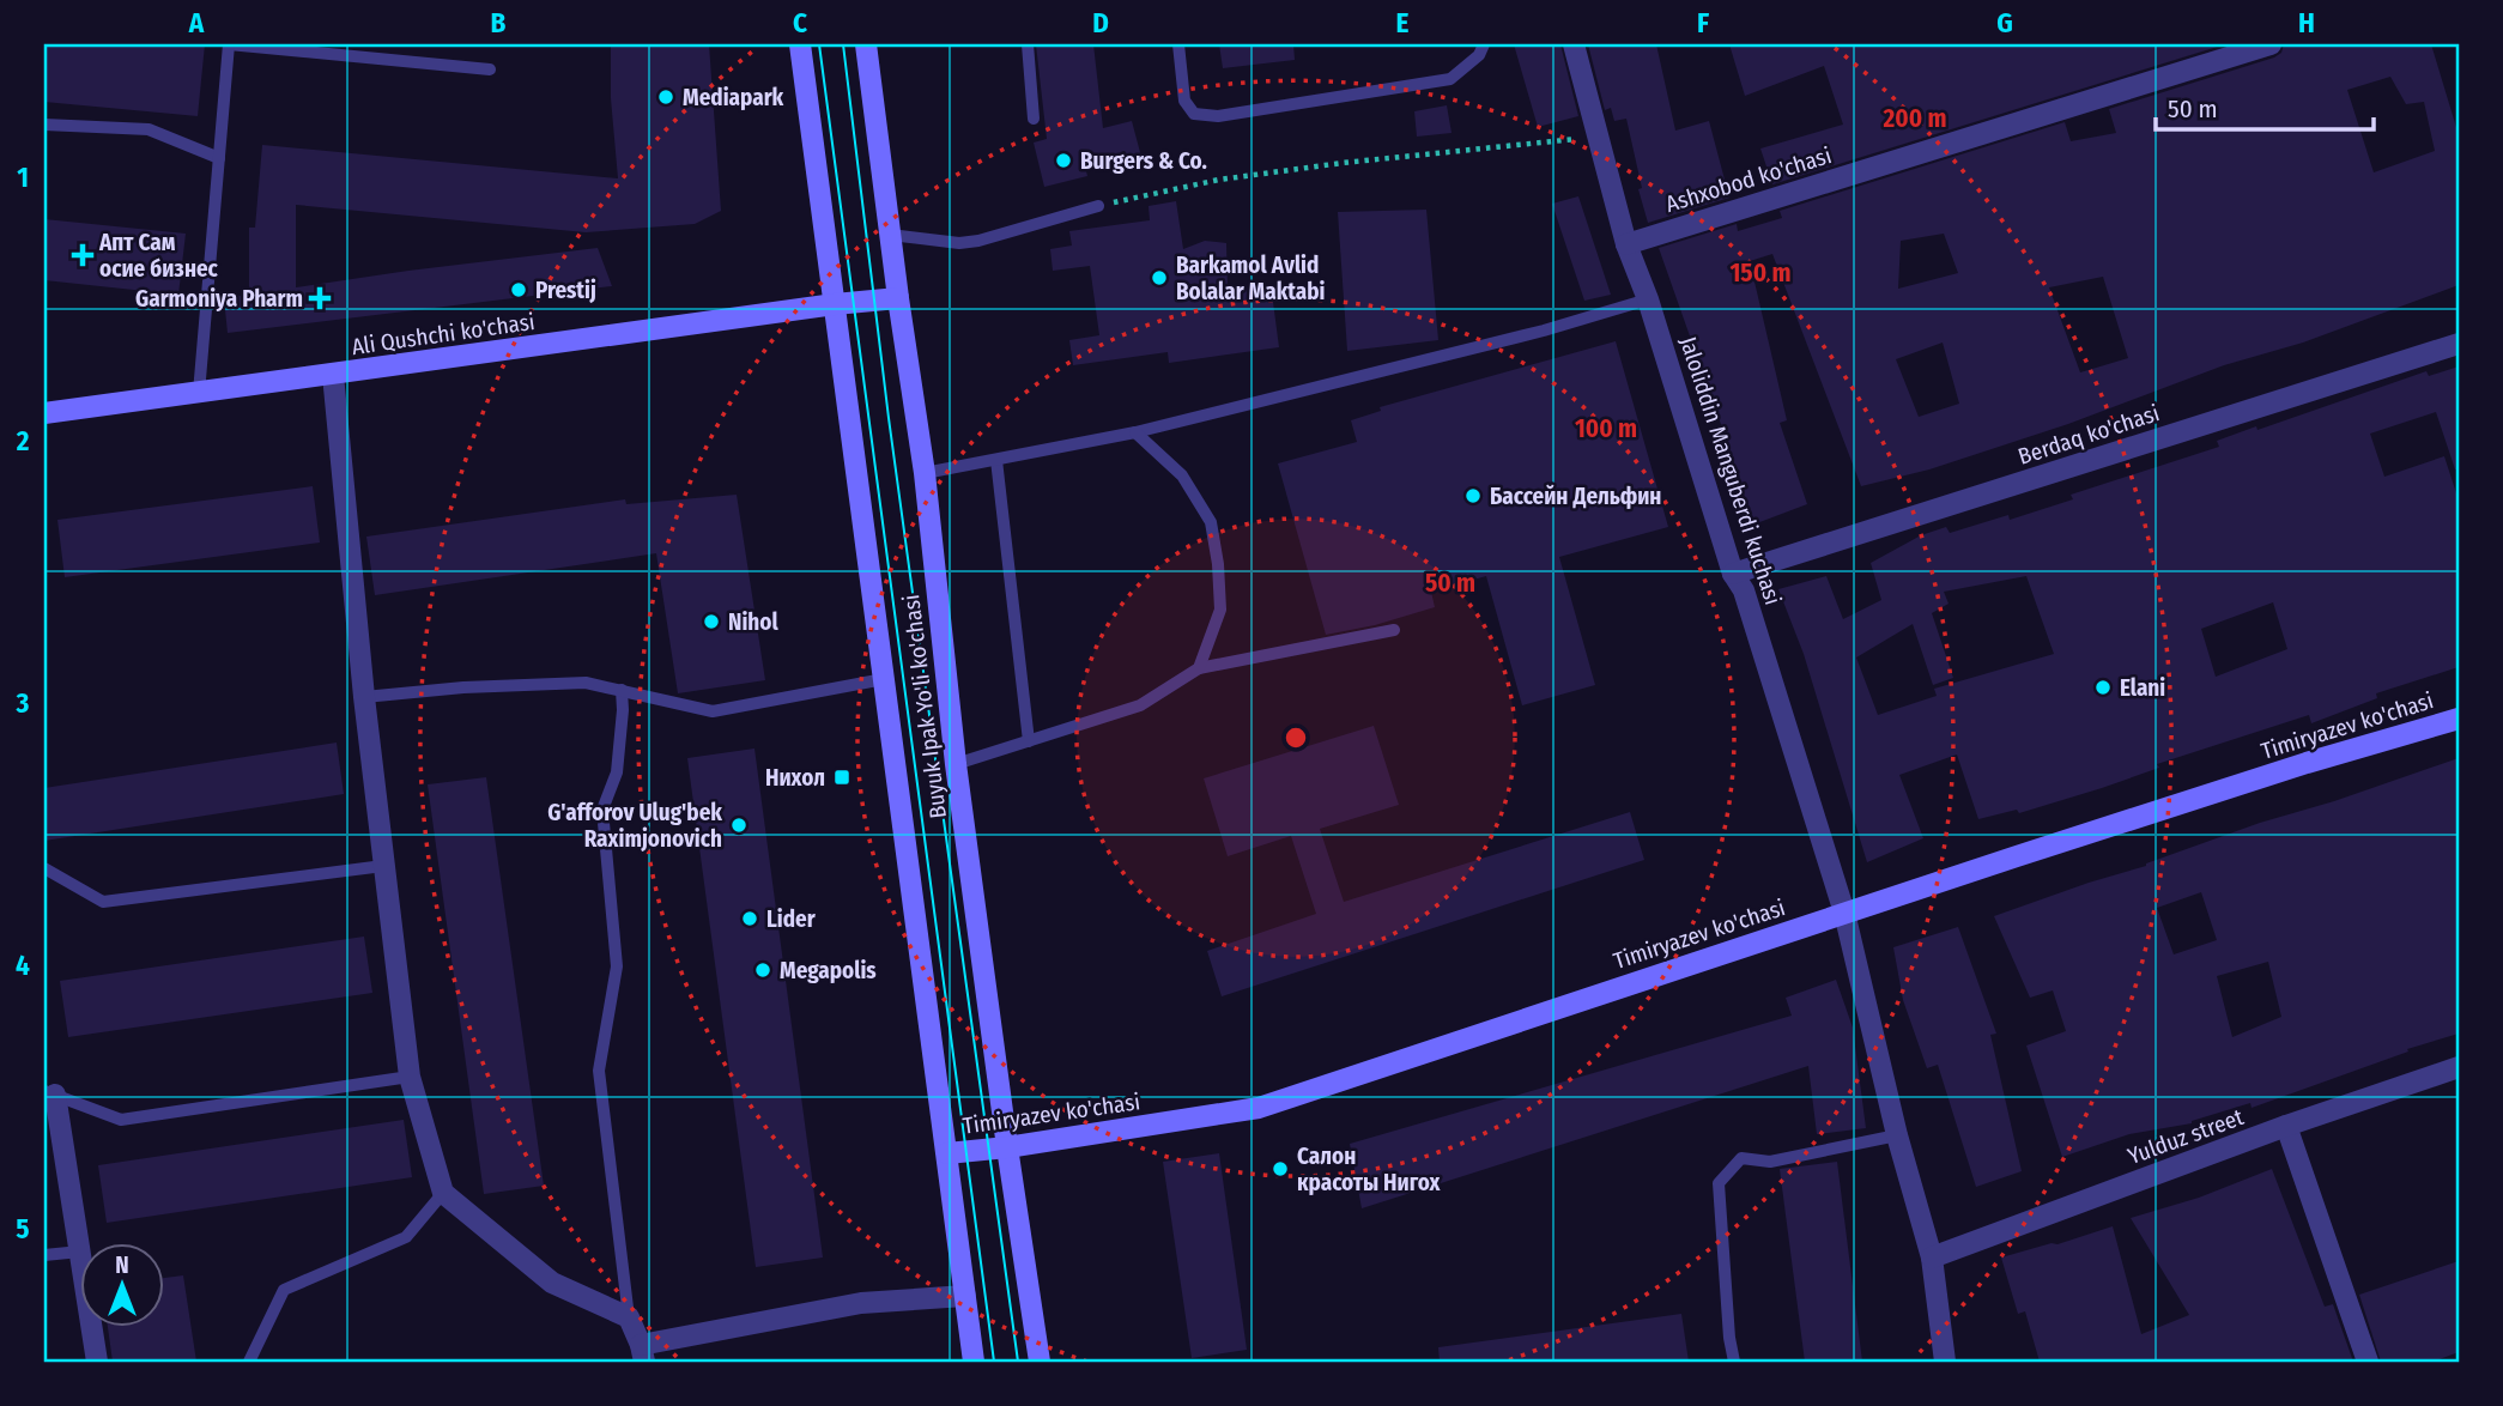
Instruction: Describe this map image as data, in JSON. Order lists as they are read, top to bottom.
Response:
{
  "streets": {
    "main road": ["Ali Qushchi ko'chasi", "Buyuk Ipak Yo'li ko'chasi", "Timiryazev ko'chasi"],
    "street": [
      "Ashxobod ko'chasi",
      "Berdaq ko'chasi",
      "Jaloliddin Manguberdi kuchasi",
      "Yulduz street"
    ]
  },
  "crossings": [
    ["Ashxobod ko'chasi", "Jaloliddin Manguberdi kuchasi"],
    ["Ali Qushchi ko'chasi", "Buyuk Ipak Yo'li ko'chasi"],
    ["Berdaq ko'chasi", "Jaloliddin Manguberdi kuchasi"],
    ["Jaloliddin Manguberdi kuchasi", "Timiryazev ko'chasi"],
    ["Jaloliddin Manguberdi kuchasi", "Yulduz street"],
    ["Buyuk Ipak Yo'li ko'chasi", "Timiryazev ko'chasi"]
  ],
  "places": {
    "other": [
      "Mediapark",
      "Burgers & Co.",
      "Barkamol Avlid Bolalar Maktabi",
      "Prestij",
      "Бассейн Дельфин",
      "Nihol",
      "Elani",
      "G'afforov Ulug'bek Raximjonovich",
      "Lider",
      "Megapolis",
      "Салон красоты Нигох"
    ],
    "health": ["Апт Сам осие бизнес", "Garmoniya Pharm"],
    "transit": ["Нихол"]
  },
  "scale_bar": "50 m",
  "north": "top",
  "grid": {
    "columns": [
      "A",
      "B",
      "C",
      "D",
      "E",
      "F",
      "G",
      "H"
    ],
    "rows": [
      "1",
      "2",
      "3",
      "4",
      "5"
    ]
  },
  "rings": [
    "200 m",
    "150 m",
    "100 m",
    "50 m"
  ]
}
